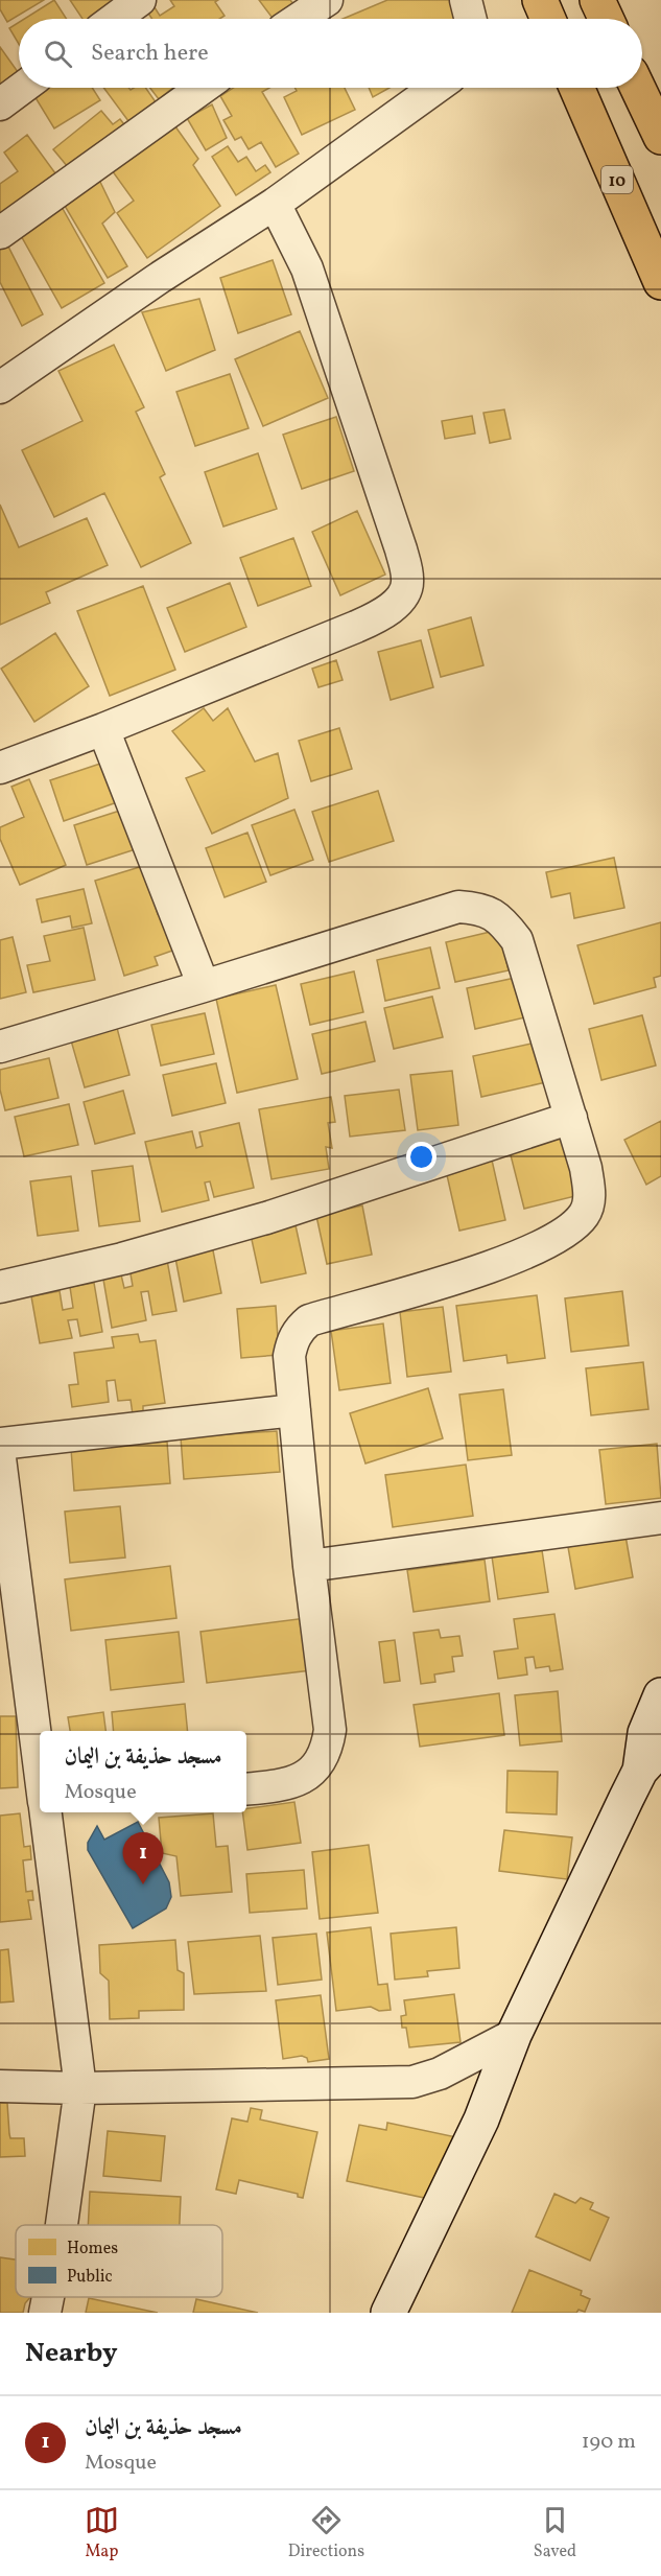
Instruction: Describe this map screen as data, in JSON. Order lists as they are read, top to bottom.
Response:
{
  "streets": {
    "highway": ["10"]
  },
  "legend": ["Homes", "Public"],
  "page": {
    "search": "Search here",
    "popup": ["مسجد حذيفة بن اليمان", "Mosque"],
    "pins": "1",
    "heading": "Nearby",
    "list": [
      {
        "mark": "1",
        "name": "مسجد حذيفة بن اليمان",
        "note": "Mosque",
        "value": "190 m"
      }
    ],
    "nav": ["Map", "Directions", "Saved"]
  }
}
